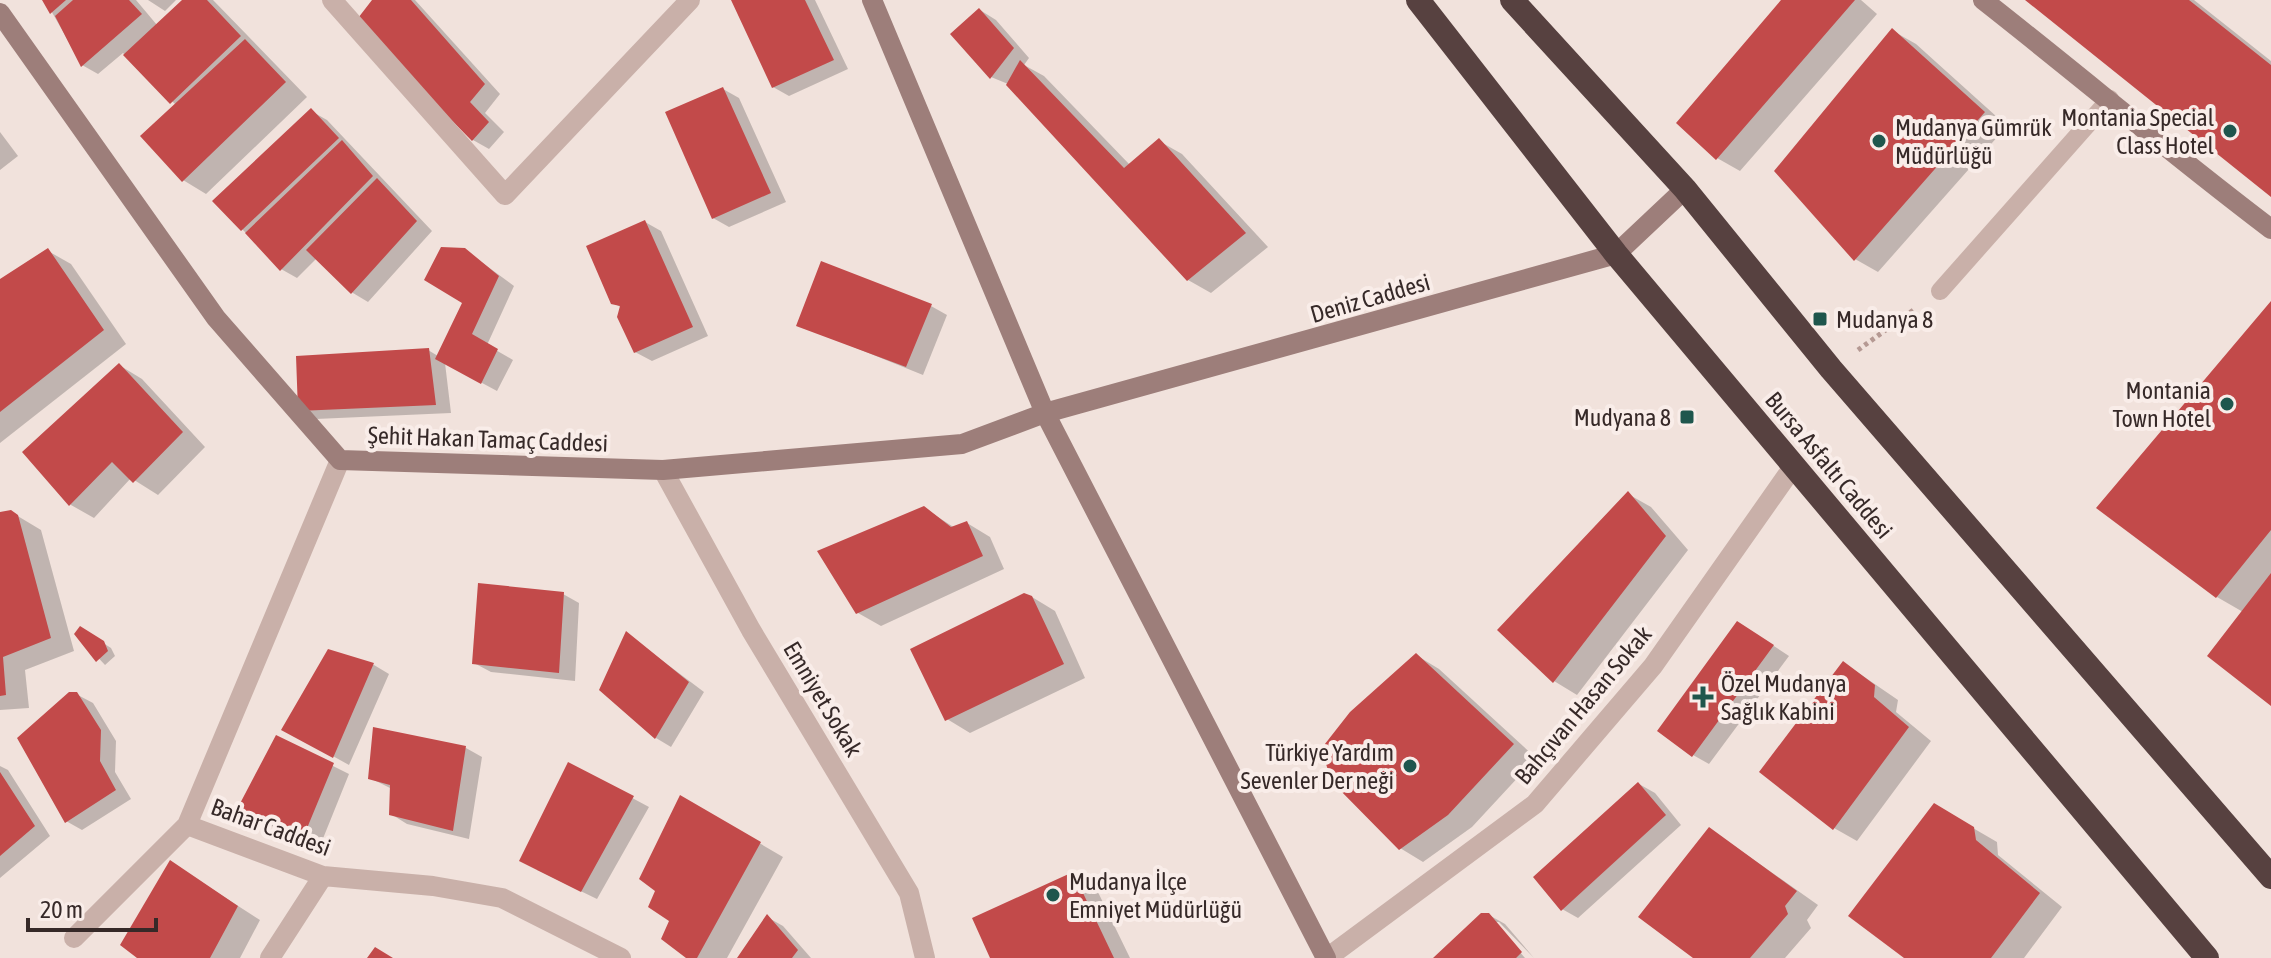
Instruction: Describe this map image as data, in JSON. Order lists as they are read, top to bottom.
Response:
{
  "streets": {
    "highway": ["Bursa Asfaltı Caddesi"],
    "street": [
      "Deniz Caddesi",
      "Şehit Hakan Tamaç Caddesi",
      "Emniyet Sokak",
      "Bahçıvan Hasan Sokak",
      "Bahar Caddesi"
    ]
  },
  "crossings": [
    ["Deniz Caddesi", "Şehit Hakan Tamaç Caddesi"],
    ["Deniz Caddesi", "Bursa Asfaltı Caddesi"],
    ["Şehit Hakan Tamaç Caddesi", "Emniyet Sokak"],
    ["Şehit Hakan Tamaç Caddesi", "Bahar Caddesi"],
    ["Bursa Asfaltı Caddesi", "Bahçıvan Hasan Sokak"]
  ],
  "places": {
    "other": [
      "Montania Special Class Hotel",
      "Mudanya Gümrük Müdürlüğü",
      "Montania Town Hotel",
      "Türkiye Yardım Sevenler Der neği",
      "Mudanya İlçe Emniyet Müdürlüğü"
    ],
    "transit": ["Mudanya 8", "Mudyana 8"],
    "health": ["Özel Mudanya Sağlık Kabini"]
  },
  "scale_bar": "20 m"
}
